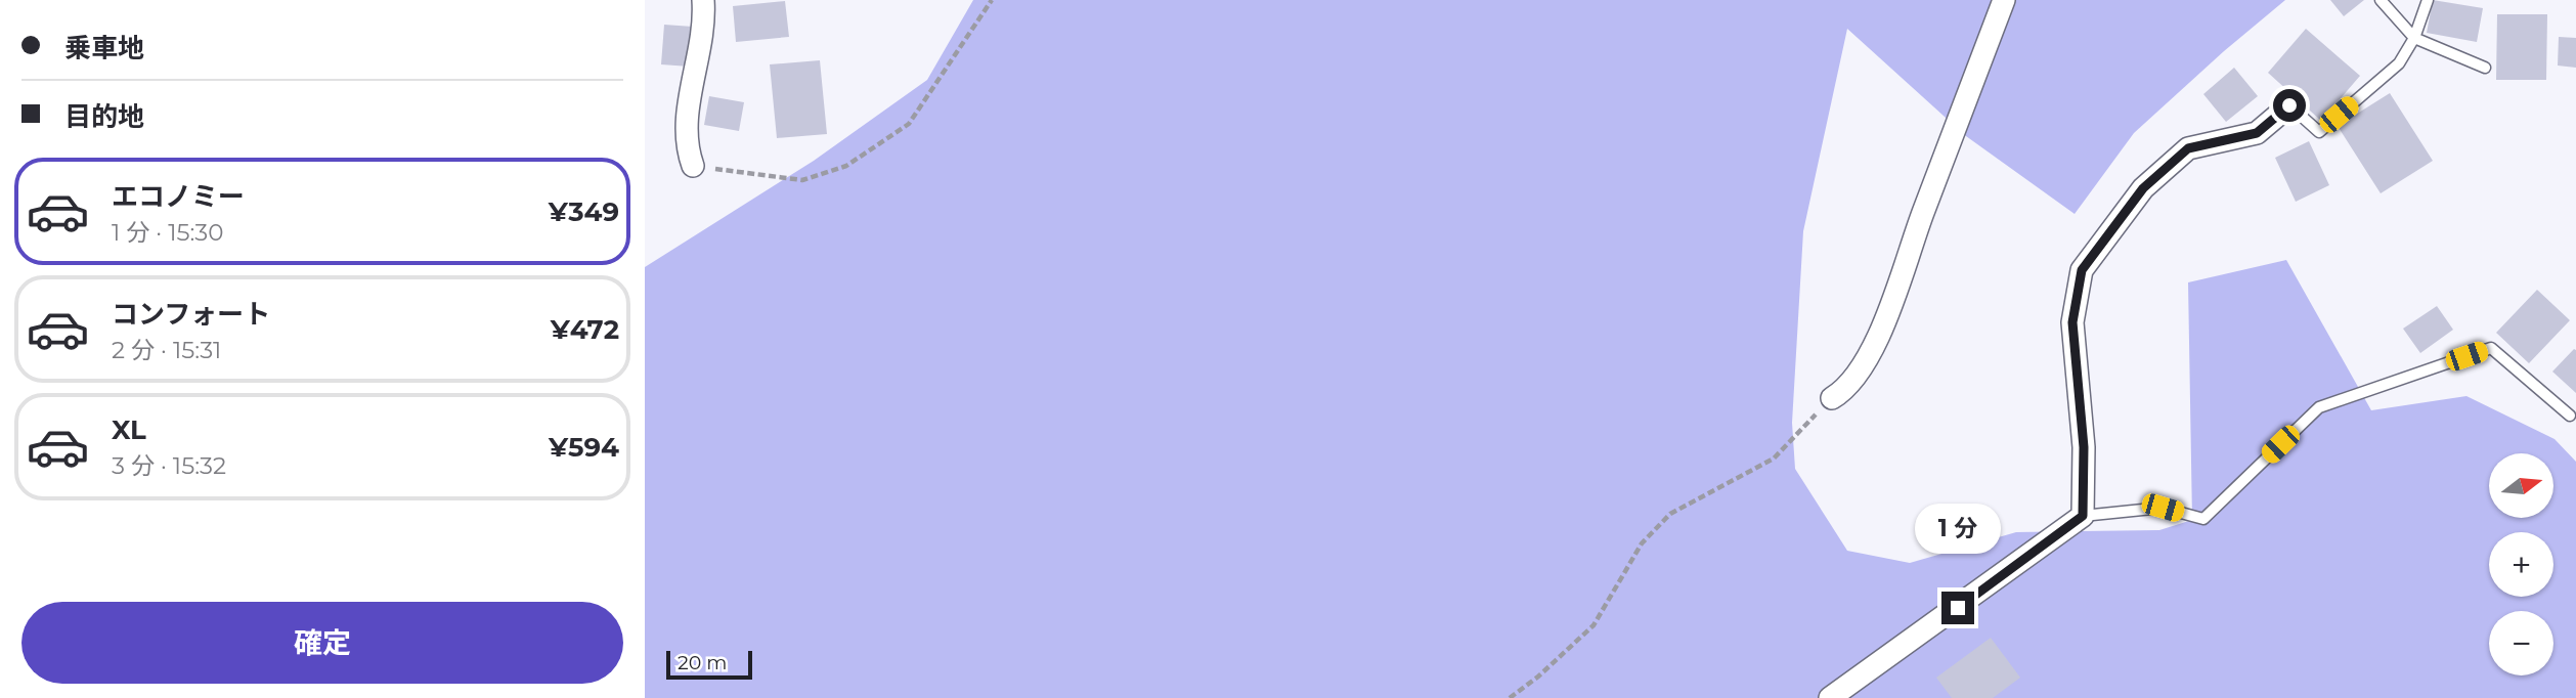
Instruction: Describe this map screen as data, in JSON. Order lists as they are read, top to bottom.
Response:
{
  "scale_bar": "20 m",
  "north": "right",
  "page": {
    "banner": ["乗車地", "目的地"],
    "list": [
      {
        "name": "エコノミー",
        "note": "1 分 · 15:30",
        "value": "¥349"
      },
      {
        "name": "コンフォート",
        "note": "2 分 · 15:31",
        "value": "¥472"
      },
      {
        "name": "XL",
        "note": "3 分 · 15:32",
        "value": "¥594"
      }
    ],
    "map_buttons": ["+", "−"],
    "bubble": "1 分",
    "buttons": "確定",
    "scale": "20 m"
  }
}
